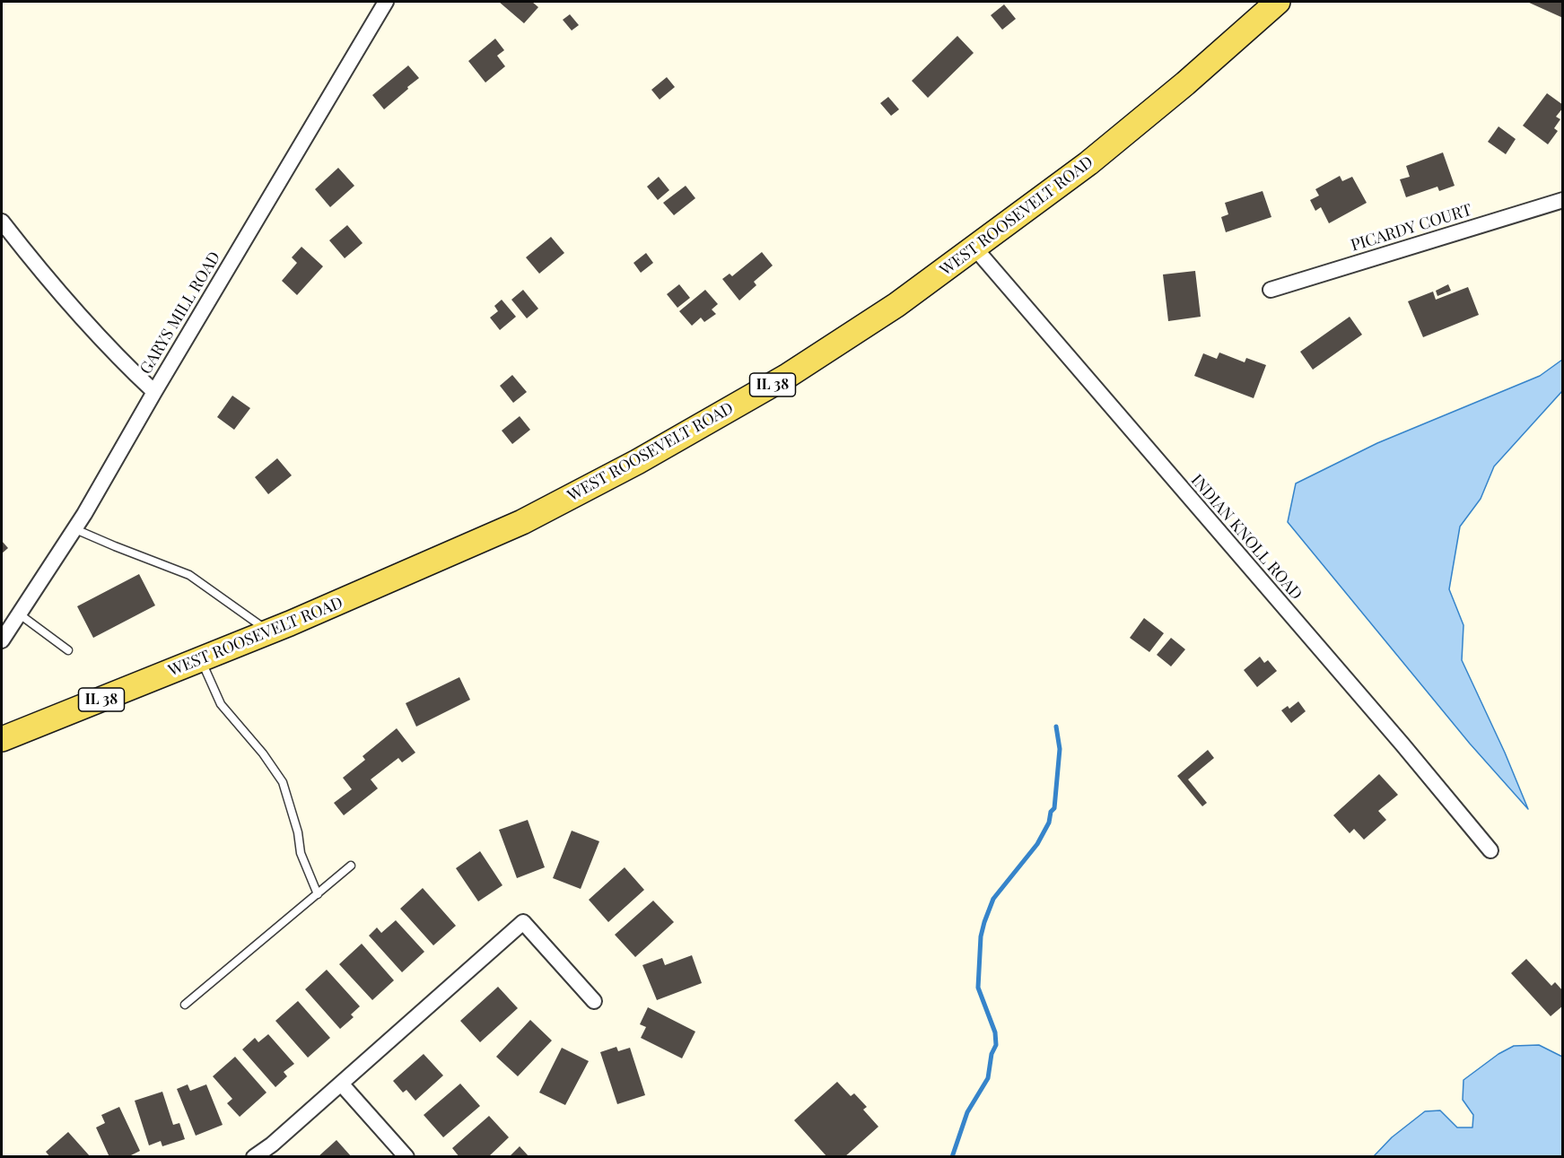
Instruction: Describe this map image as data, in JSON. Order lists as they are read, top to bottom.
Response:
{
  "streets": {
    "main road": ["WEST ROOSEVELT ROAD", "IL 38"],
    "street": ["PICARDY COURT", "GARYS MILL ROAD", "INDIAN KNOLL ROAD"]
  },
  "crossings": [
    ["WEST ROOSEVELT ROAD", "INDIAN KNOLL ROAD"]
  ]
}
